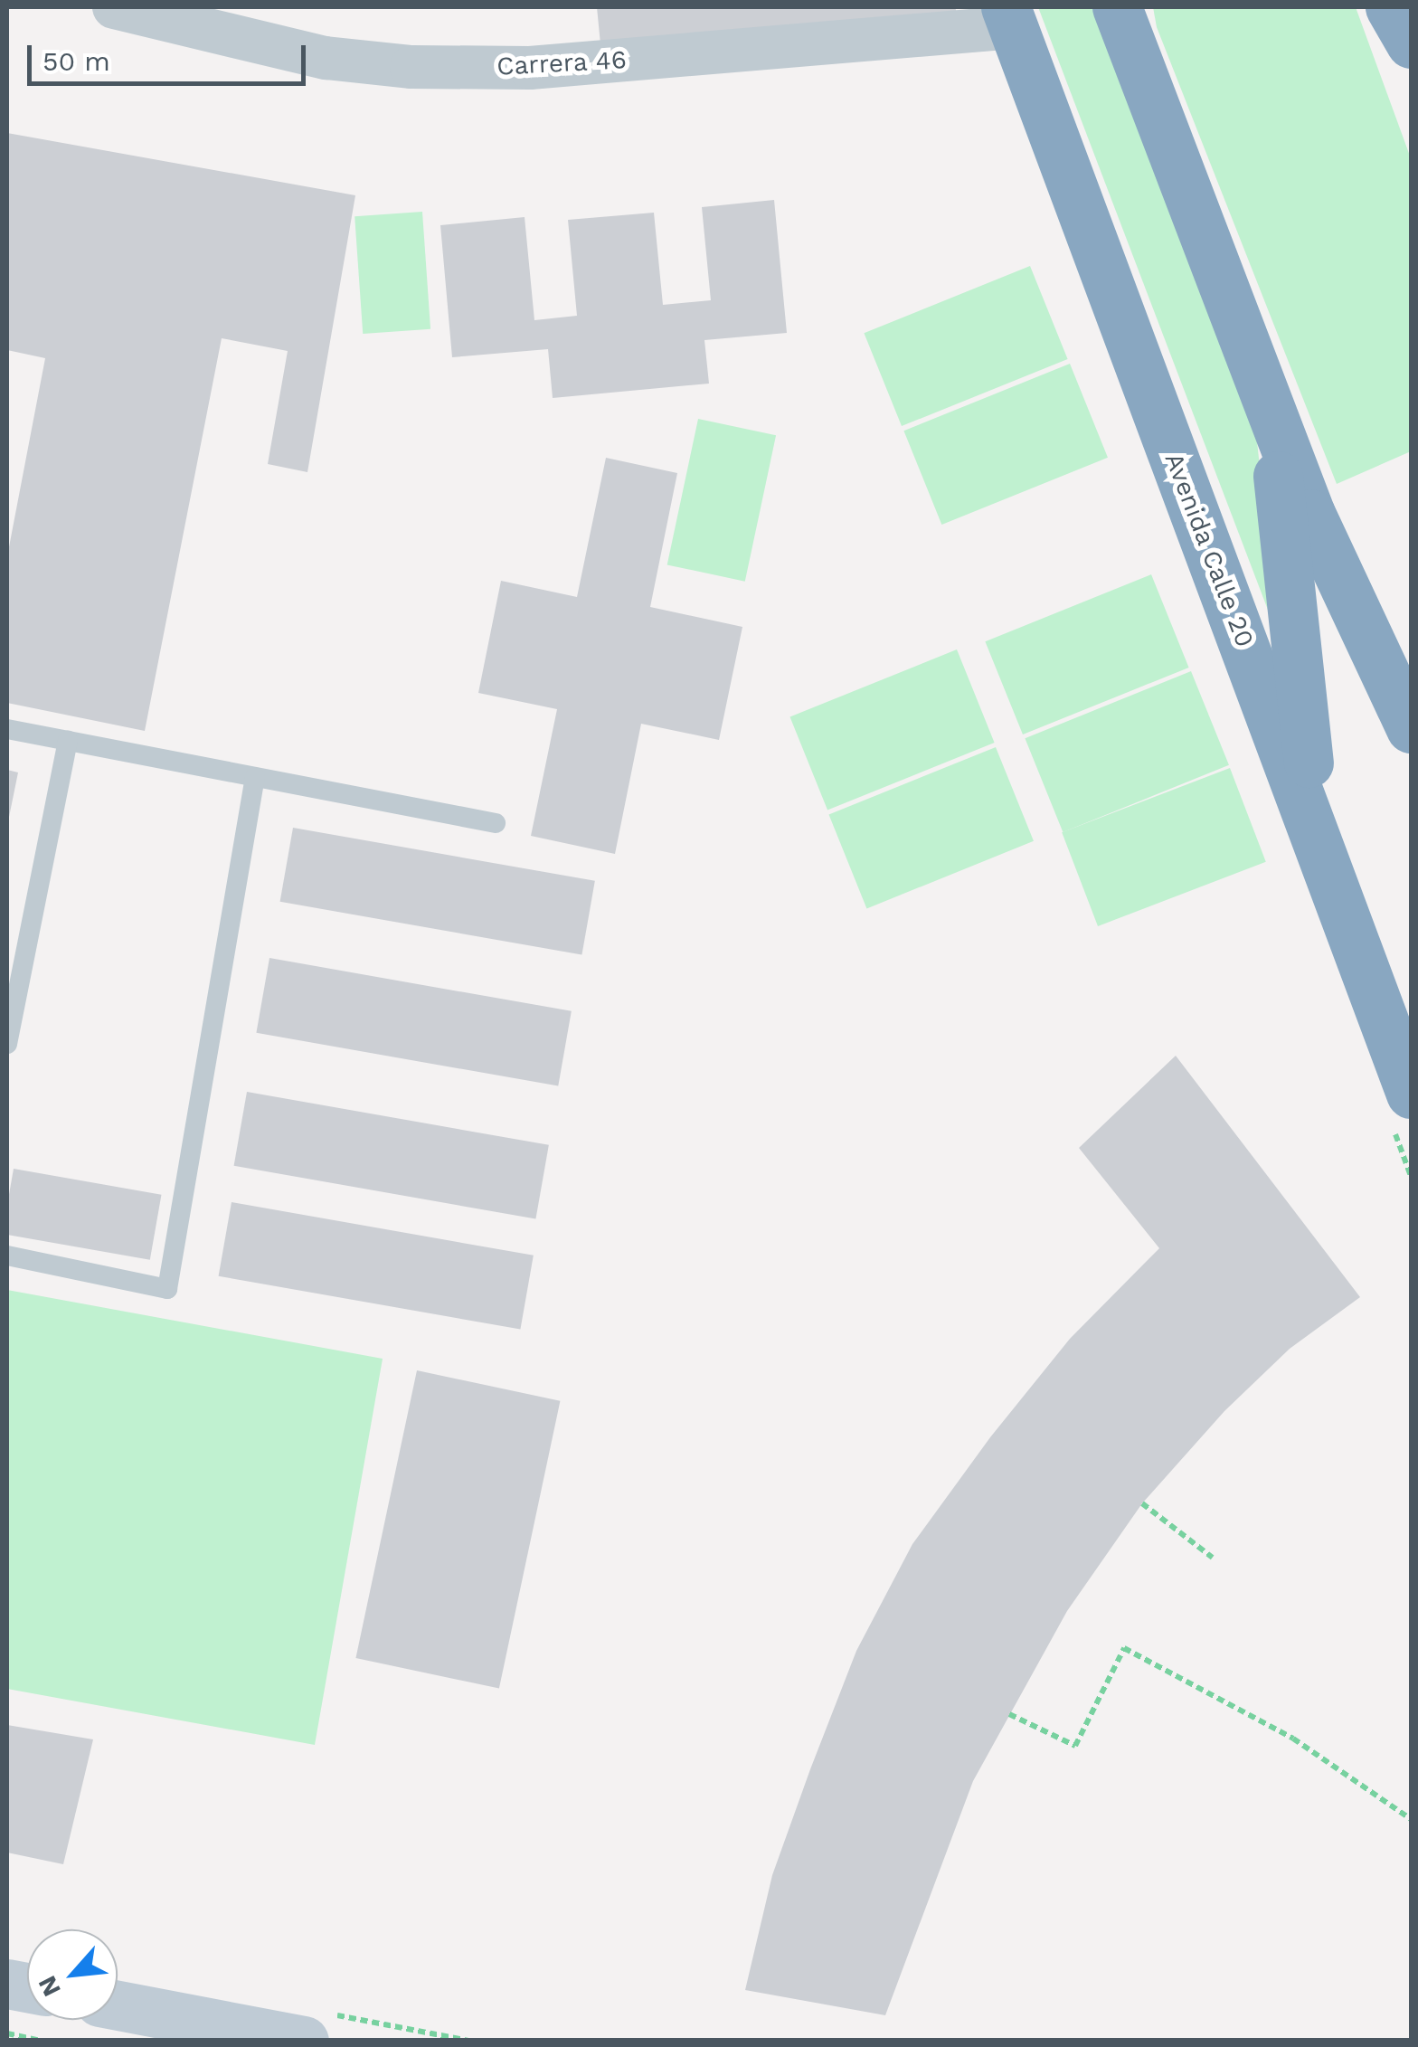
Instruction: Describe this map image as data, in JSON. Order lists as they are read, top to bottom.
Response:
{
  "streets": {
    "highway": ["Avenida Calle 20"],
    "street": ["Carrera 46"]
  },
  "crossings": [
    ["Carrera 46", "Avenida Calle 20"]
  ],
  "scale_bar": "50 m",
  "north": "bottom left"
}
